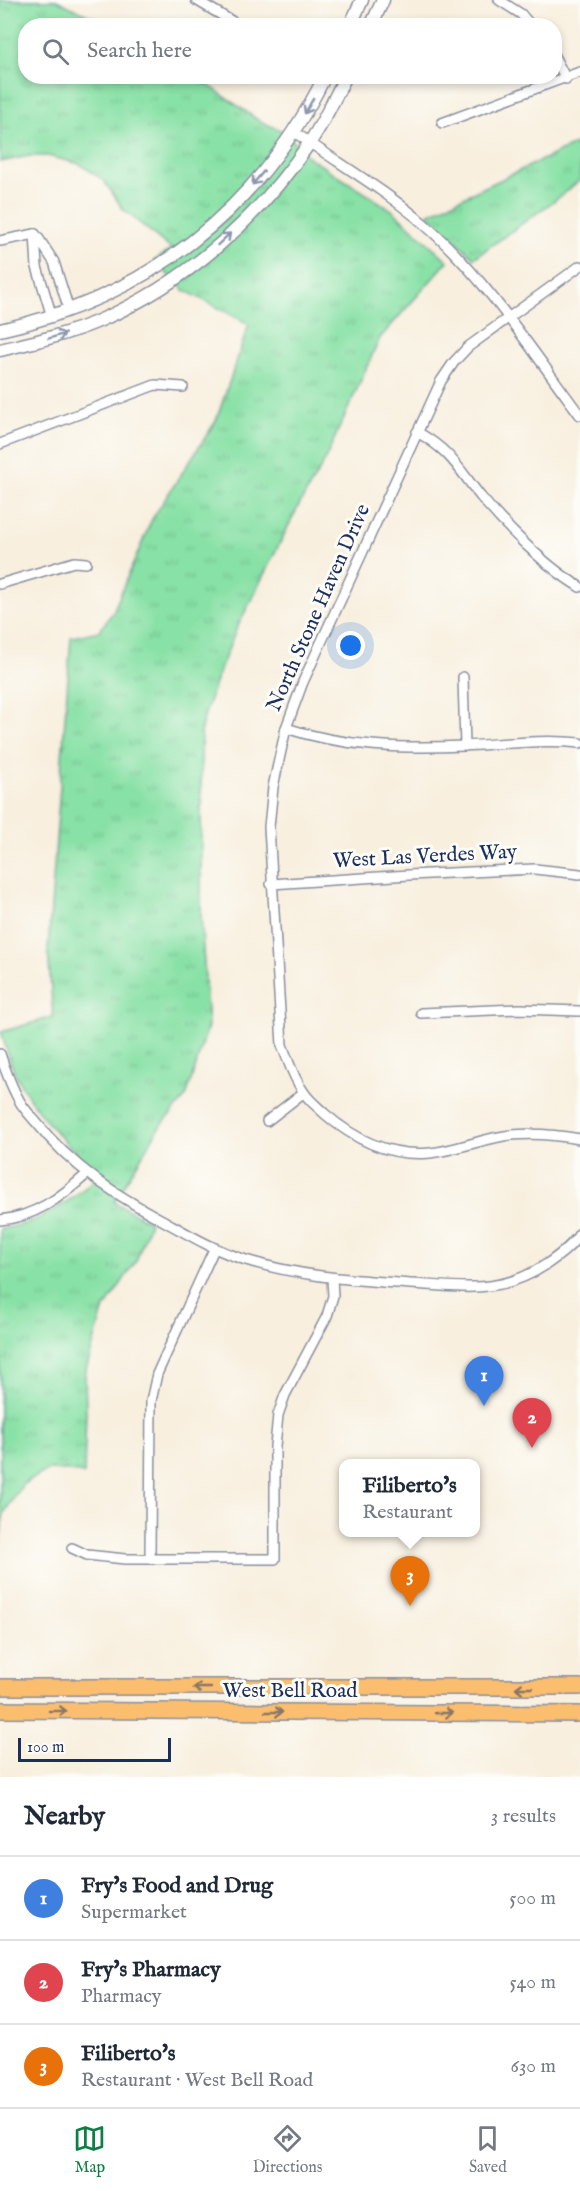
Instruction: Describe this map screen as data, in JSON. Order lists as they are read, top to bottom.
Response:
{
  "streets": {
    "main road": ["West Bell Road"],
    "street": ["North Stone Haven Drive", "West Las Verdes Way"]
  },
  "crossings": [
    ["North Stone Haven Drive", "West Las Verdes Way"]
  ],
  "scale_bar": "100 m",
  "page": {
    "search": "Search here",
    "pins": ["1", "2", "3"],
    "popup": ["Filiberto's", "Restaurant"],
    "scale": "100 m",
    "heading": ["Nearby", "3 results"],
    "list": [
      {
        "mark": "1",
        "name": "Fry's Food and Drug",
        "note": "Supermarket",
        "value": "500 m"
      },
      {
        "mark": "2",
        "name": "Fry's Pharmacy",
        "note": "Pharmacy",
        "value": "540 m"
      },
      {
        "mark": "3",
        "name": "Filiberto's",
        "note": "Restaurant · West Bell Road",
        "value": "630 m"
      }
    ],
    "nav": ["Map", "Directions", "Saved"]
  }
}
